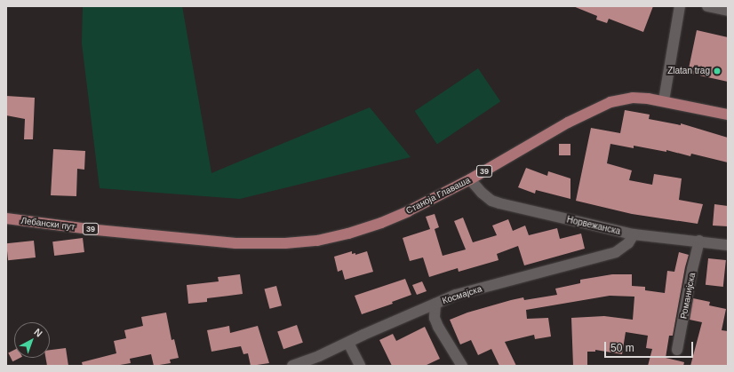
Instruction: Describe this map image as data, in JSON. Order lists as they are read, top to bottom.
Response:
{
  "streets": {
    "main road": ["39", "Станоја Главаша", "Лебански пут"],
    "street": ["Норвежанска", "Космајска", "Романијска"]
  },
  "crossings": [
    ["Станоја Главаша", "Лебански пут"],
    ["Станоја Главаша", "Норвежанска"],
    ["Норвежанска", "Космајска"],
    ["Норвежанска", "Романијска"]
  ],
  "places": ["Zlatan trag"],
  "scale_bar": "50 m",
  "north": "top right"
}
